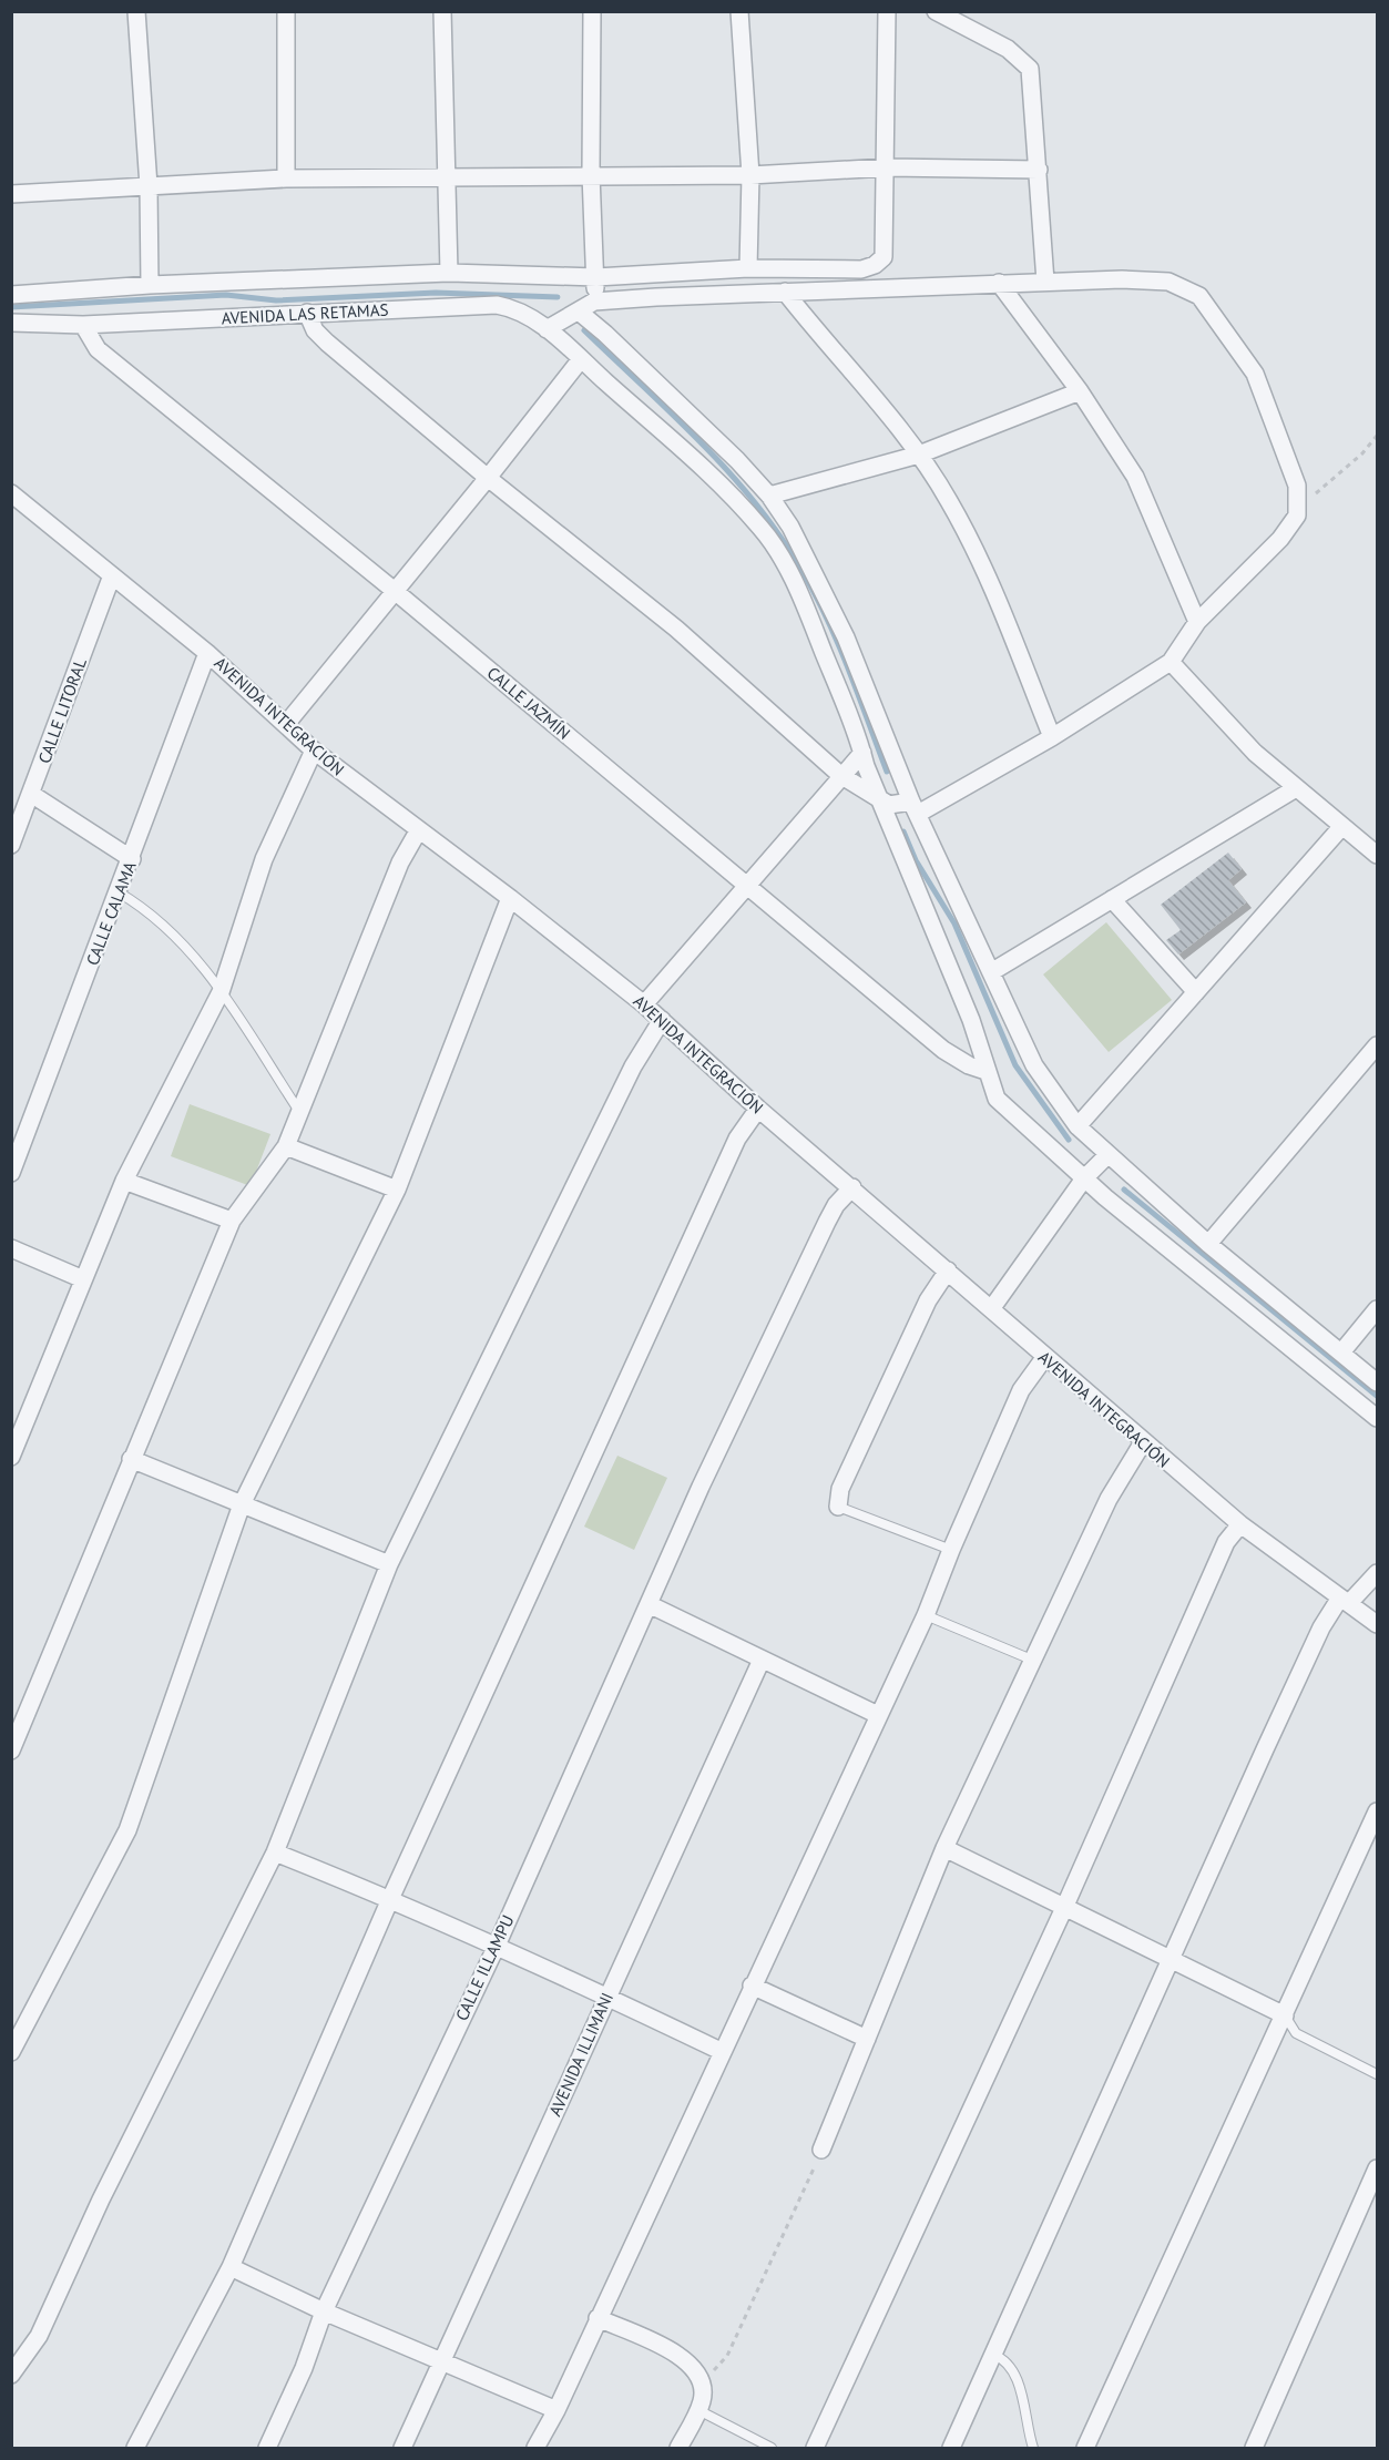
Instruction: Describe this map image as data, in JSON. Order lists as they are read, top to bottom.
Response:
{
  "streets": {
    "street": [
      "AVENIDA LAS RETAMAS",
      "CALLE JAZMÍN",
      "CALLE LITORAL",
      "AVENIDA INTEGRACIÓN",
      "CALLE CALAMA",
      "CALLE ILLAMPU",
      "AVENIDA ILLIMANI"
    ]
  },
  "crossings": [
    ["AVENIDA LAS RETAMAS", "CALLE JAZMÍN"],
    ["CALLE LITORAL", "AVENIDA INTEGRACIÓN"],
    ["AVENIDA INTEGRACIÓN", "CALLE CALAMA"],
    ["AVENIDA INTEGRACIÓN", "CALLE ILLAMPU"]
  ]
}
